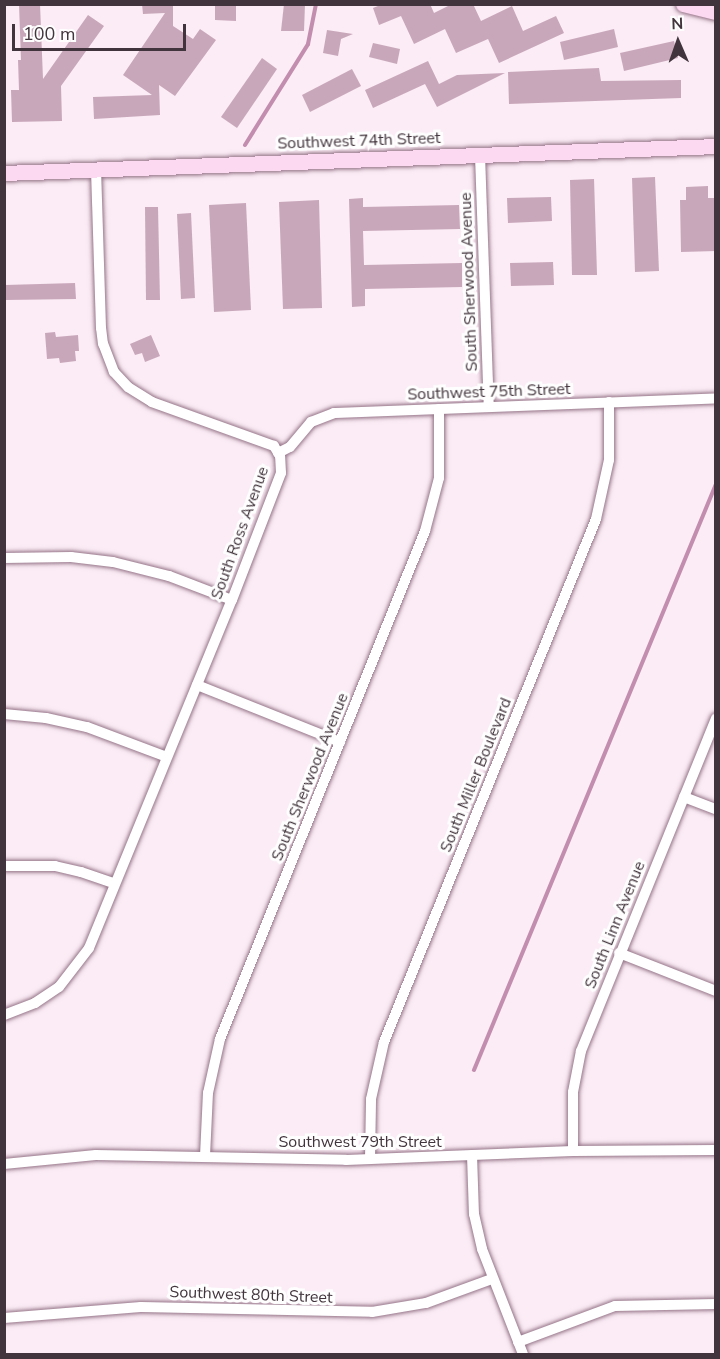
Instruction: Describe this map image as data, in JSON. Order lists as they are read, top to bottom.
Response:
{
  "streets": {
    "main road": ["Southwest 74th Street"],
    "street": [
      "South Sherwood Avenue",
      "Southwest 75th Street",
      "South Ross Avenue",
      "South Miller Boulevard",
      "South Linn Avenue",
      "Southwest 79th Street",
      "Southwest 80th Street"
    ]
  },
  "crossings": [
    ["Southwest 74th Street", "South Sherwood Avenue"],
    ["Southwest 74th Street", "South Ross Avenue"],
    ["South Sherwood Avenue", "Southwest 75th Street"],
    ["South Sherwood Avenue", "Southwest 79th Street"],
    ["Southwest 75th Street", "South Ross Avenue"],
    ["Southwest 75th Street", "South Miller Boulevard"],
    ["South Miller Boulevard", "Southwest 79th Street"],
    ["South Linn Avenue", "Southwest 79th Street"]
  ],
  "scale_bar": "100 m",
  "north": "top"
}
